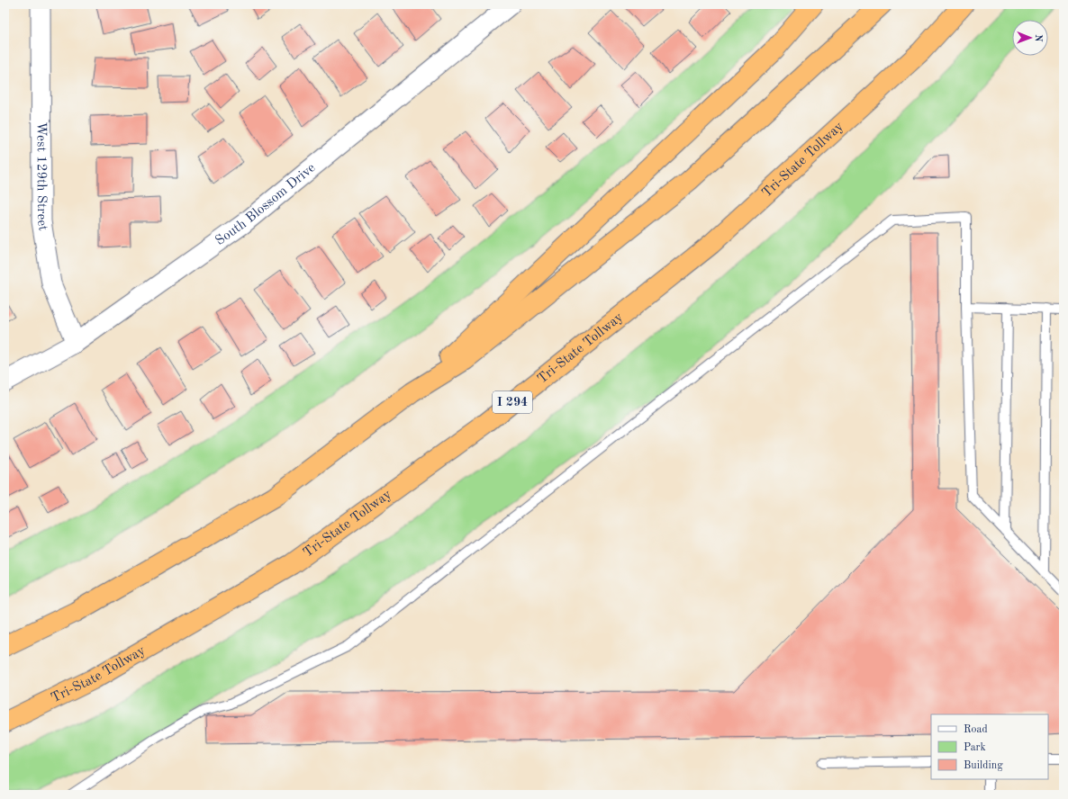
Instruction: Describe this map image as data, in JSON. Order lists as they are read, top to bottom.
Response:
{
  "streets": {
    "highway": ["Tri-State Tollway", "I 294"],
    "street": ["West 129th Street", "South Blossom Drive"]
  },
  "crossings": [
    ["West 129th Street", "South Blossom Drive"]
  ],
  "legend": ["Road", "Park", "Building"],
  "north": "right"
}
